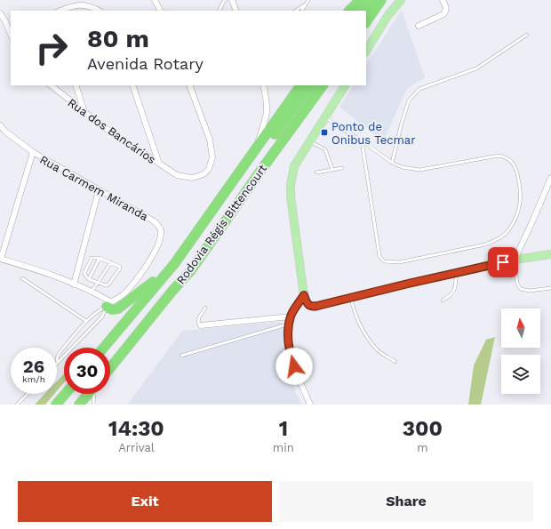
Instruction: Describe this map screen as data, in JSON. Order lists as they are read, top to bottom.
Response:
{
  "streets": {
    "highway": ["Rodovia Régis Bittencourt"],
    "street": ["Rua dos Bancários", "Rua Carmem Miranda"]
  },
  "places": {
    "transit": ["Ponto de Onibus Tecmar"]
  },
  "north": "top",
  "page": {
    "turn": ["80 m", "Avenida Rotary"],
    "speed": "26 km/h",
    "limit": "30",
    "eta": [
      "14:30",
      "Arrival",
      "1",
      "min",
      "300",
      "m"
    ],
    "buttons": ["Exit", "Share"]
  }
}
